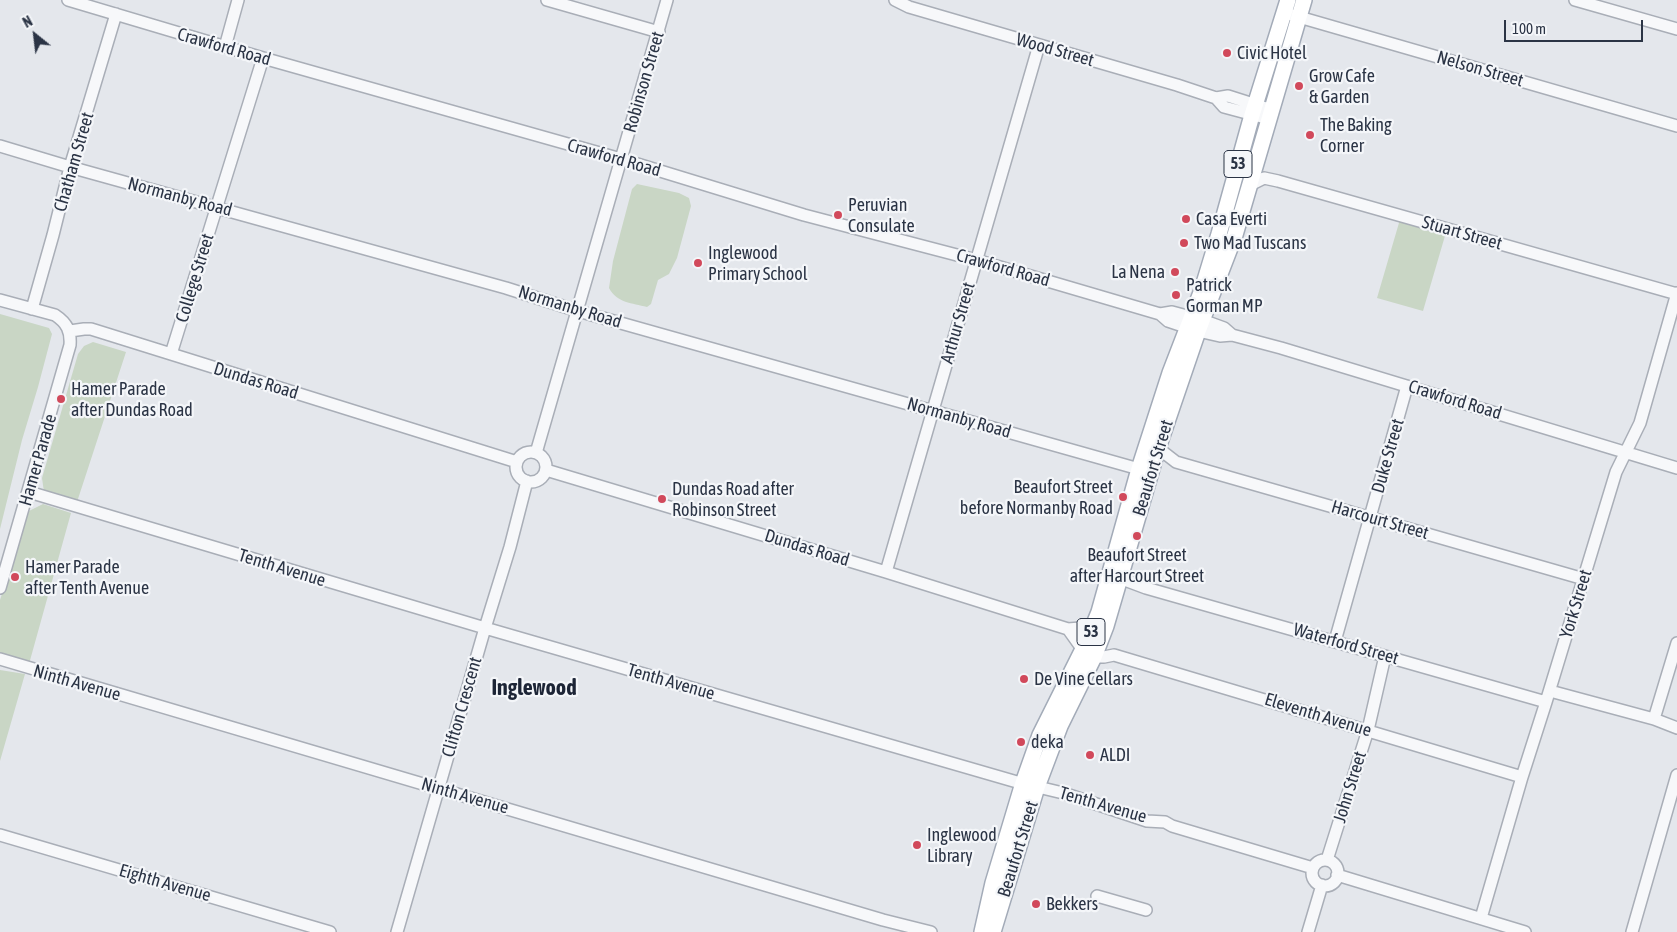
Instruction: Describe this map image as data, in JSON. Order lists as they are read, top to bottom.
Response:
{
  "streets": {
    "main road": ["53", "Beaufort Street"],
    "street": [
      "Crawford Road",
      "Wood Street",
      "Nelson Street",
      "Robinson Street",
      "Chatham Street",
      "Normanby Road",
      "Stuart Street",
      "College Street",
      "Arthur Street",
      "Dundas Road",
      "Duke Street",
      "Hamer Parade",
      "Harcourt Street",
      "Tenth Avenue",
      "York Street",
      "Waterford Street",
      "Ninth Avenue",
      "Clifton Crescent",
      "Eleventh Avenue",
      "John Street",
      "Eighth Avenue"
    ]
  },
  "crossings": [
    ["Crawford Road", "Robinson Street"],
    ["Crawford Road", "Chatham Street"],
    ["Crawford Road", "College Street"],
    ["Crawford Road", "Arthur Street"],
    ["Crawford Road", "Duke Street"],
    ["Crawford Road", "Beaufort Street"],
    ["Crawford Road", "York Street"],
    ["Wood Street", "Arthur Street"],
    ["Wood Street", "Beaufort Street"],
    ["Nelson Street", "Beaufort Street"],
    ["Robinson Street", "Normanby Road"],
    ["Robinson Street", "Dundas Road"],
    ["Robinson Street", "Clifton Crescent"],
    ["Chatham Street", "Normanby Road"],
    ["Normanby Road", "College Street"],
    ["Normanby Road", "Arthur Street"],
    ["Normanby Road", "Beaufort Street"],
    ["Normanby Road", "Harcourt Street"],
    ["Stuart Street", "Beaufort Street"],
    ["Stuart Street", "York Street"],
    ["College Street", "Dundas Road"],
    ["Arthur Street", "Dundas Road"],
    ["Dundas Road", "Hamer Parade"],
    ["Dundas Road", "Beaufort Street"],
    ["Dundas Road", "Clifton Crescent"],
    ["Duke Street", "Harcourt Street"],
    ["Duke Street", "Waterford Street"],
    ["Hamer Parade", "Tenth Avenue"],
    ["Beaufort Street", "Harcourt Street"],
    ["Beaufort Street", "Tenth Avenue"],
    ["Beaufort Street", "Waterford Street"],
    ["Beaufort Street", "Eleventh Avenue"],
    ["Harcourt Street", "York Street"],
    ["Tenth Avenue", "Clifton Crescent"],
    ["Tenth Avenue", "John Street"],
    ["York Street", "Waterford Street"],
    ["York Street", "Eleventh Avenue"],
    ["Waterford Street", "John Street"],
    ["Ninth Avenue", "Clifton Crescent"],
    ["Eleventh Avenue", "John Street"]
  ],
  "districts": ["Inglewood"],
  "places": [
    "Civic Hotel",
    "Grow Cafe & Garden",
    "The Baking Corner",
    "Peruvian Consulate",
    "Casa Everti",
    "Two Mad Tuscans",
    "Inglewood Primary School",
    "La Nena",
    "Patrick Gorman MP",
    "Hamer Parade after Dundas Road",
    "Beaufort Street before Normanby Road",
    "Dundas Road after Robinson Street",
    "Beaufort Street after Harcourt Street",
    "Hamer Parade after Tenth Avenue",
    "De Vine Cellars",
    "deka",
    "ALDI",
    "Inglewood Library",
    "Bekkers"
  ],
  "scale_bar": "100 m",
  "north": "top left"
}
